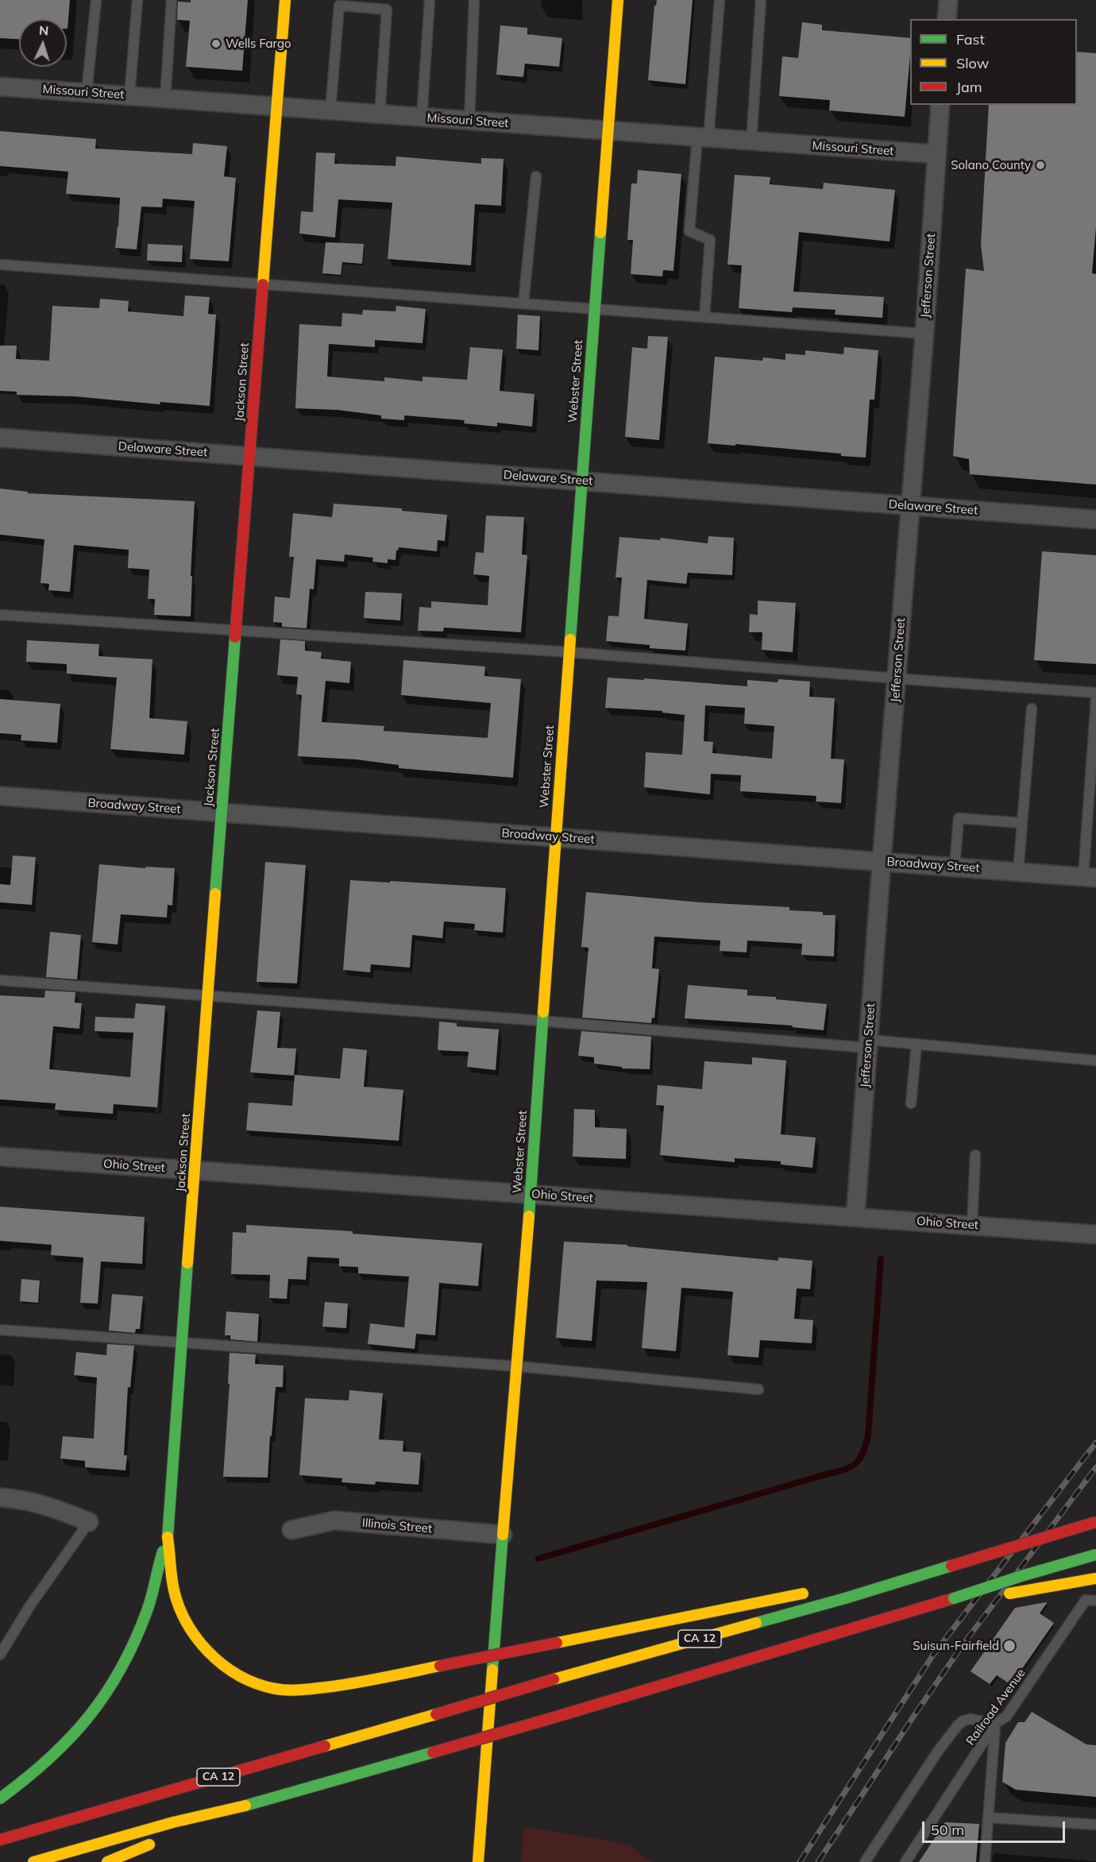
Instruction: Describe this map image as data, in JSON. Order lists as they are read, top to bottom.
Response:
{
  "streets": {
    "main road": ["Webster Street", "Jackson Street", "CA 12"],
    "street": [
      "Missouri Street",
      "Jefferson Street",
      "Delaware Street",
      "Broadway Street",
      "Ohio Street",
      "Illinois Street"
    ],
    "lane": ["Railroad Avenue"]
  },
  "crossings": [
    ["Missouri Street", "Jefferson Street"],
    ["Missouri Street", "Webster Street"],
    ["Missouri Street", "Jackson Street"],
    ["Jefferson Street", "Delaware Street"],
    ["Jefferson Street", "Broadway Street"],
    ["Jefferson Street", "Ohio Street"],
    ["Webster Street", "Delaware Street"],
    ["Webster Street", "Broadway Street"],
    ["Webster Street", "Ohio Street"],
    ["Webster Street", "Illinois Street"],
    ["Jackson Street", "Delaware Street"],
    ["Jackson Street", "Broadway Street"],
    ["Jackson Street", "Ohio Street"]
  ],
  "places": ["Wells Fargo", "Solano County", "Suisun-Fairfield"],
  "legend": ["Fast", "Slow", "Jam"],
  "scale_bar": "50 m",
  "north": "top"
}
